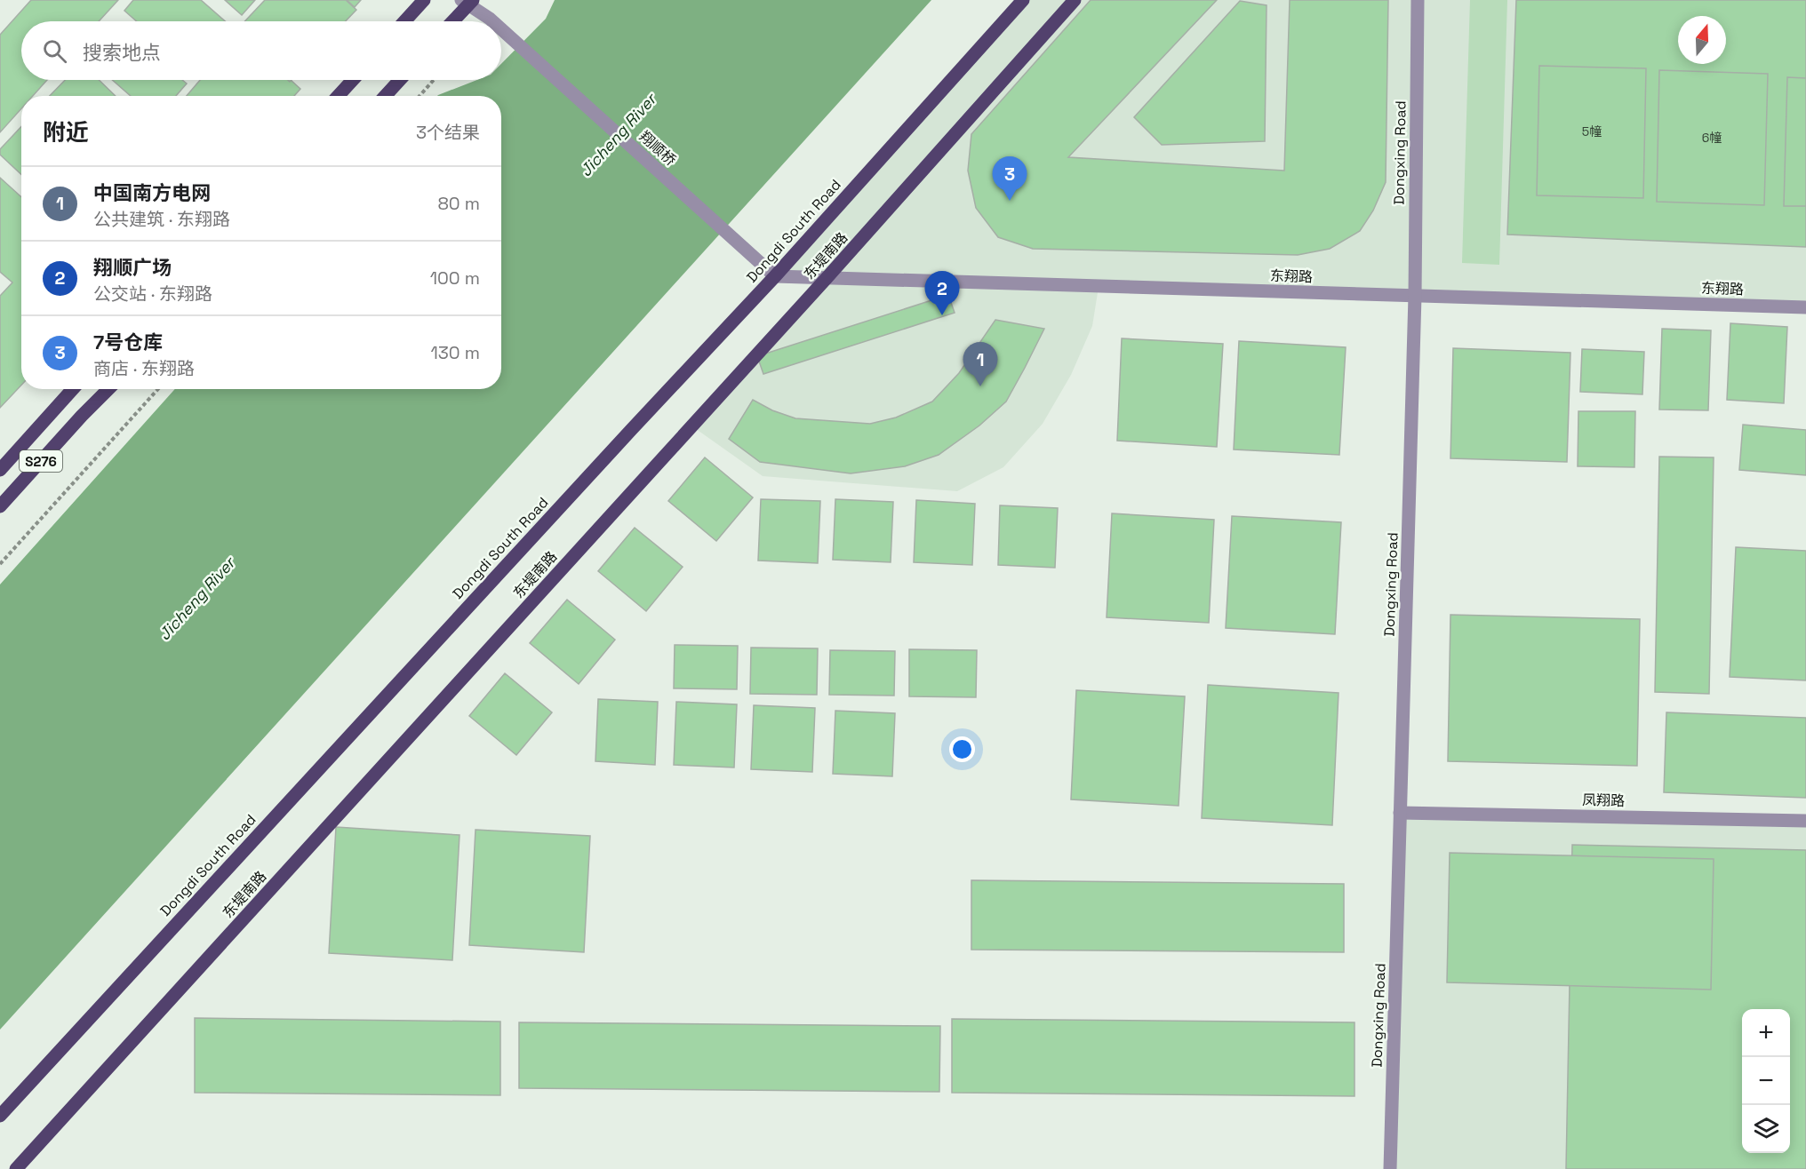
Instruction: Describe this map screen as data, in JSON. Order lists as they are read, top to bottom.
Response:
{
  "streets": {
    "main road": ["Dongdi South Road", "东堤南路", "S276"],
    "street": [
      "翔顺桥",
      "Dongxing Road",
      "东翔路",
      "凤翔路"
    ]
  },
  "crossings": [
    ["翔顺桥", "Dongdi South Road"],
    ["翔顺桥", "东翔路"],
    ["Dongxing Road", "东翔路"],
    ["Dongxing Road", "凤翔路"],
    ["Dongdi South Road", "东翔路"],
    ["东堤南路", "东翔路"]
  ],
  "water": ["Jicheng River"],
  "house_numbers": ["5幢", "6幢"],
  "north": "top",
  "page": {
    "search": "搜索地点",
    "heading": ["附近", "3个结果"],
    "pins": ["3", "2", "1"],
    "list": [
      {
        "mark": "1",
        "name": "中国南方电网",
        "note": "公共建筑 · 东翔路",
        "value": "80 m"
      },
      {
        "mark": "2",
        "name": "翔顺广场",
        "note": "公交站 · 东翔路",
        "value": "100 m"
      },
      {
        "mark": "3",
        "name": "7号仓库",
        "note": "商店 · 东翔路",
        "value": "130 m"
      }
    ],
    "map_buttons": ["+", "−"]
  }
}
